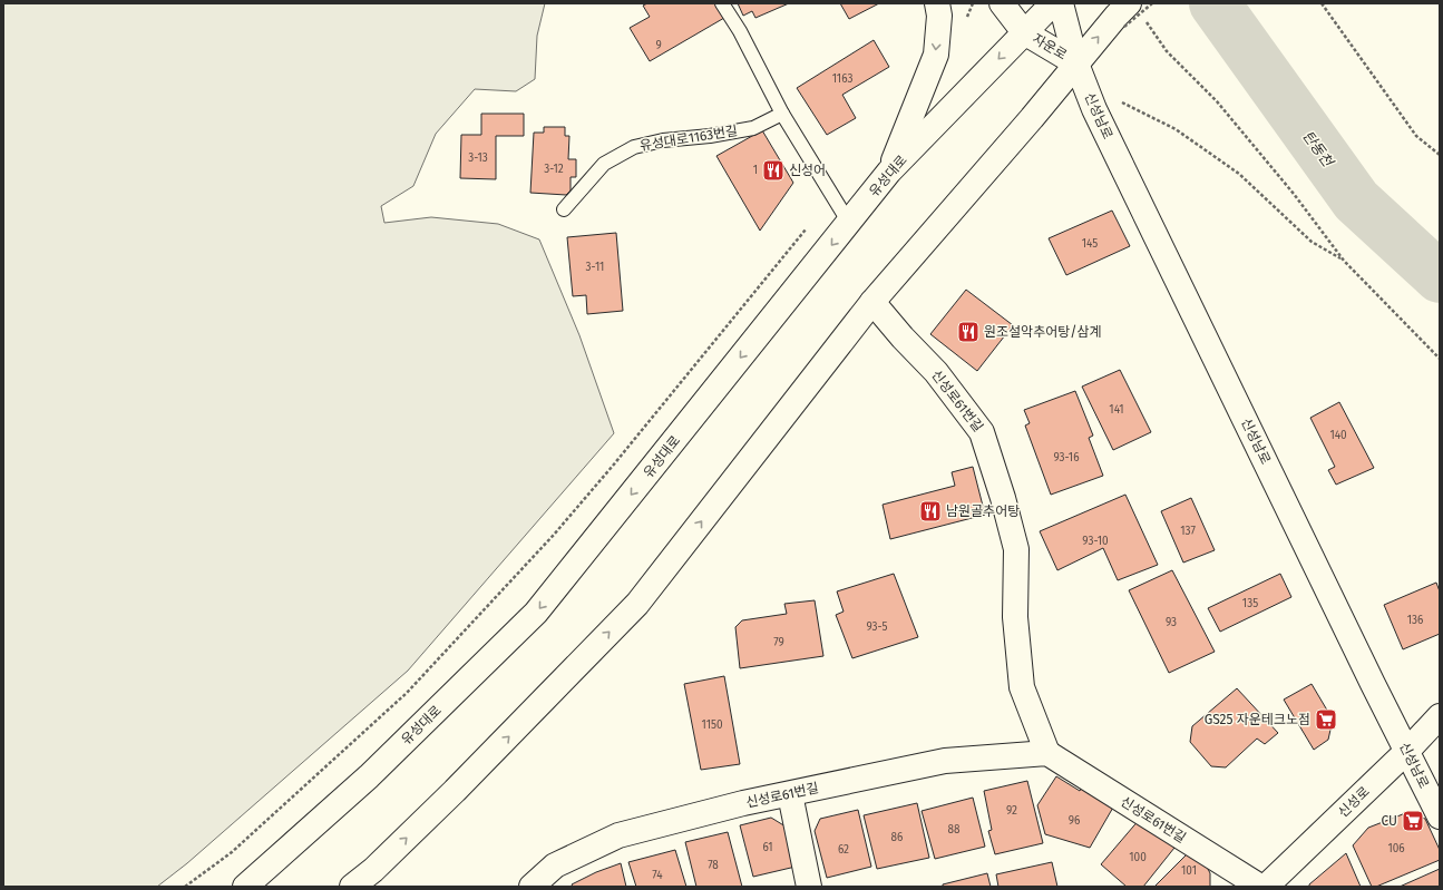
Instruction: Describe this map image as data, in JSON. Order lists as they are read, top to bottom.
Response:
{
  "streets": {
    "street": [
      "자운로",
      "신성남로",
      "유성대로",
      "신성로61번길",
      "신성로"
    ],
    "lane": ["유성대로1163번길"]
  },
  "crossings": [
    ["자운로", "신성남로"],
    ["자운로", "유성대로"],
    ["신성남로", "신성로"]
  ],
  "water": ["탄동천"],
  "places": {
    "restaurant": ["신성어", "원조설악추어탕/삼계", "남원골추어탕"],
    "supermarket": ["GS25 자운테크노점", "CU"]
  },
  "house_numbers": [
    "9",
    "1163",
    "3-13",
    "3-12",
    "1",
    "145",
    "3-11",
    "141",
    "140",
    "93-16",
    "137",
    "93-10",
    "135",
    "136",
    "93",
    "93-5",
    "79",
    "1150",
    "92",
    "96",
    "88",
    "86",
    "61",
    "106",
    "62",
    "100",
    "78",
    "101",
    "74"
  ]
}
